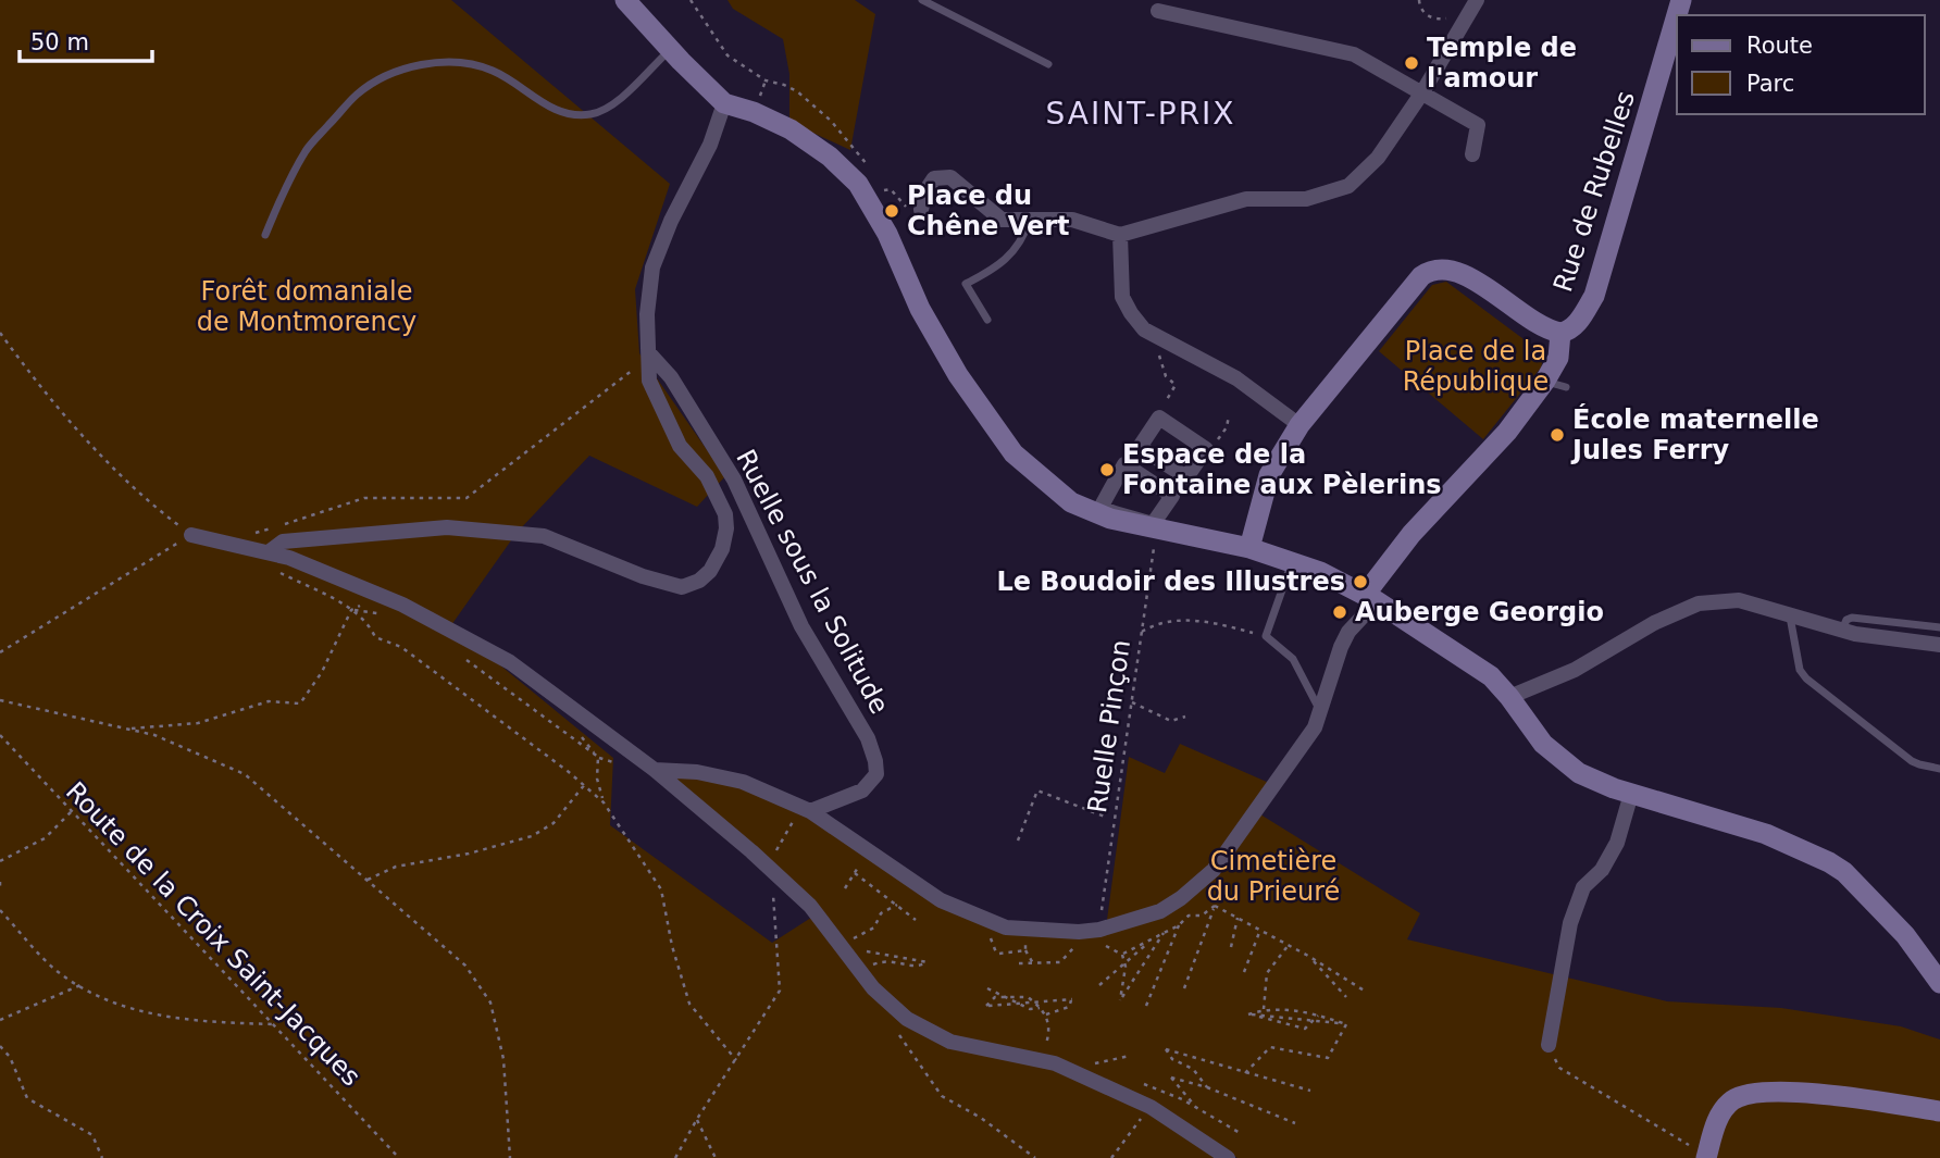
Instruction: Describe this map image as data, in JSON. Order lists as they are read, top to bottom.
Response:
{
  "streets": {
    "street": ["Rue de Rubelles", "Ruelle sous la Solitude"],
    "path": ["Ruelle Pinçon", "Route de la Croix Saint-Jacques"]
  },
  "districts": ["SAINT-PRIX"],
  "parks": ["Forêt domaniale de Montmorency", "Place de la République", "Cimetière du Prieuré"],
  "places": [
    "Temple de l'amour",
    "Place du Chêne Vert",
    "École maternelle Jules Ferry",
    "Espace de la Fontaine aux Pèlerins",
    "Le Boudoir des Illustres",
    "Auberge Georgio"
  ],
  "legend": ["Route", "Parc"],
  "scale_bar": "50 m"
}
